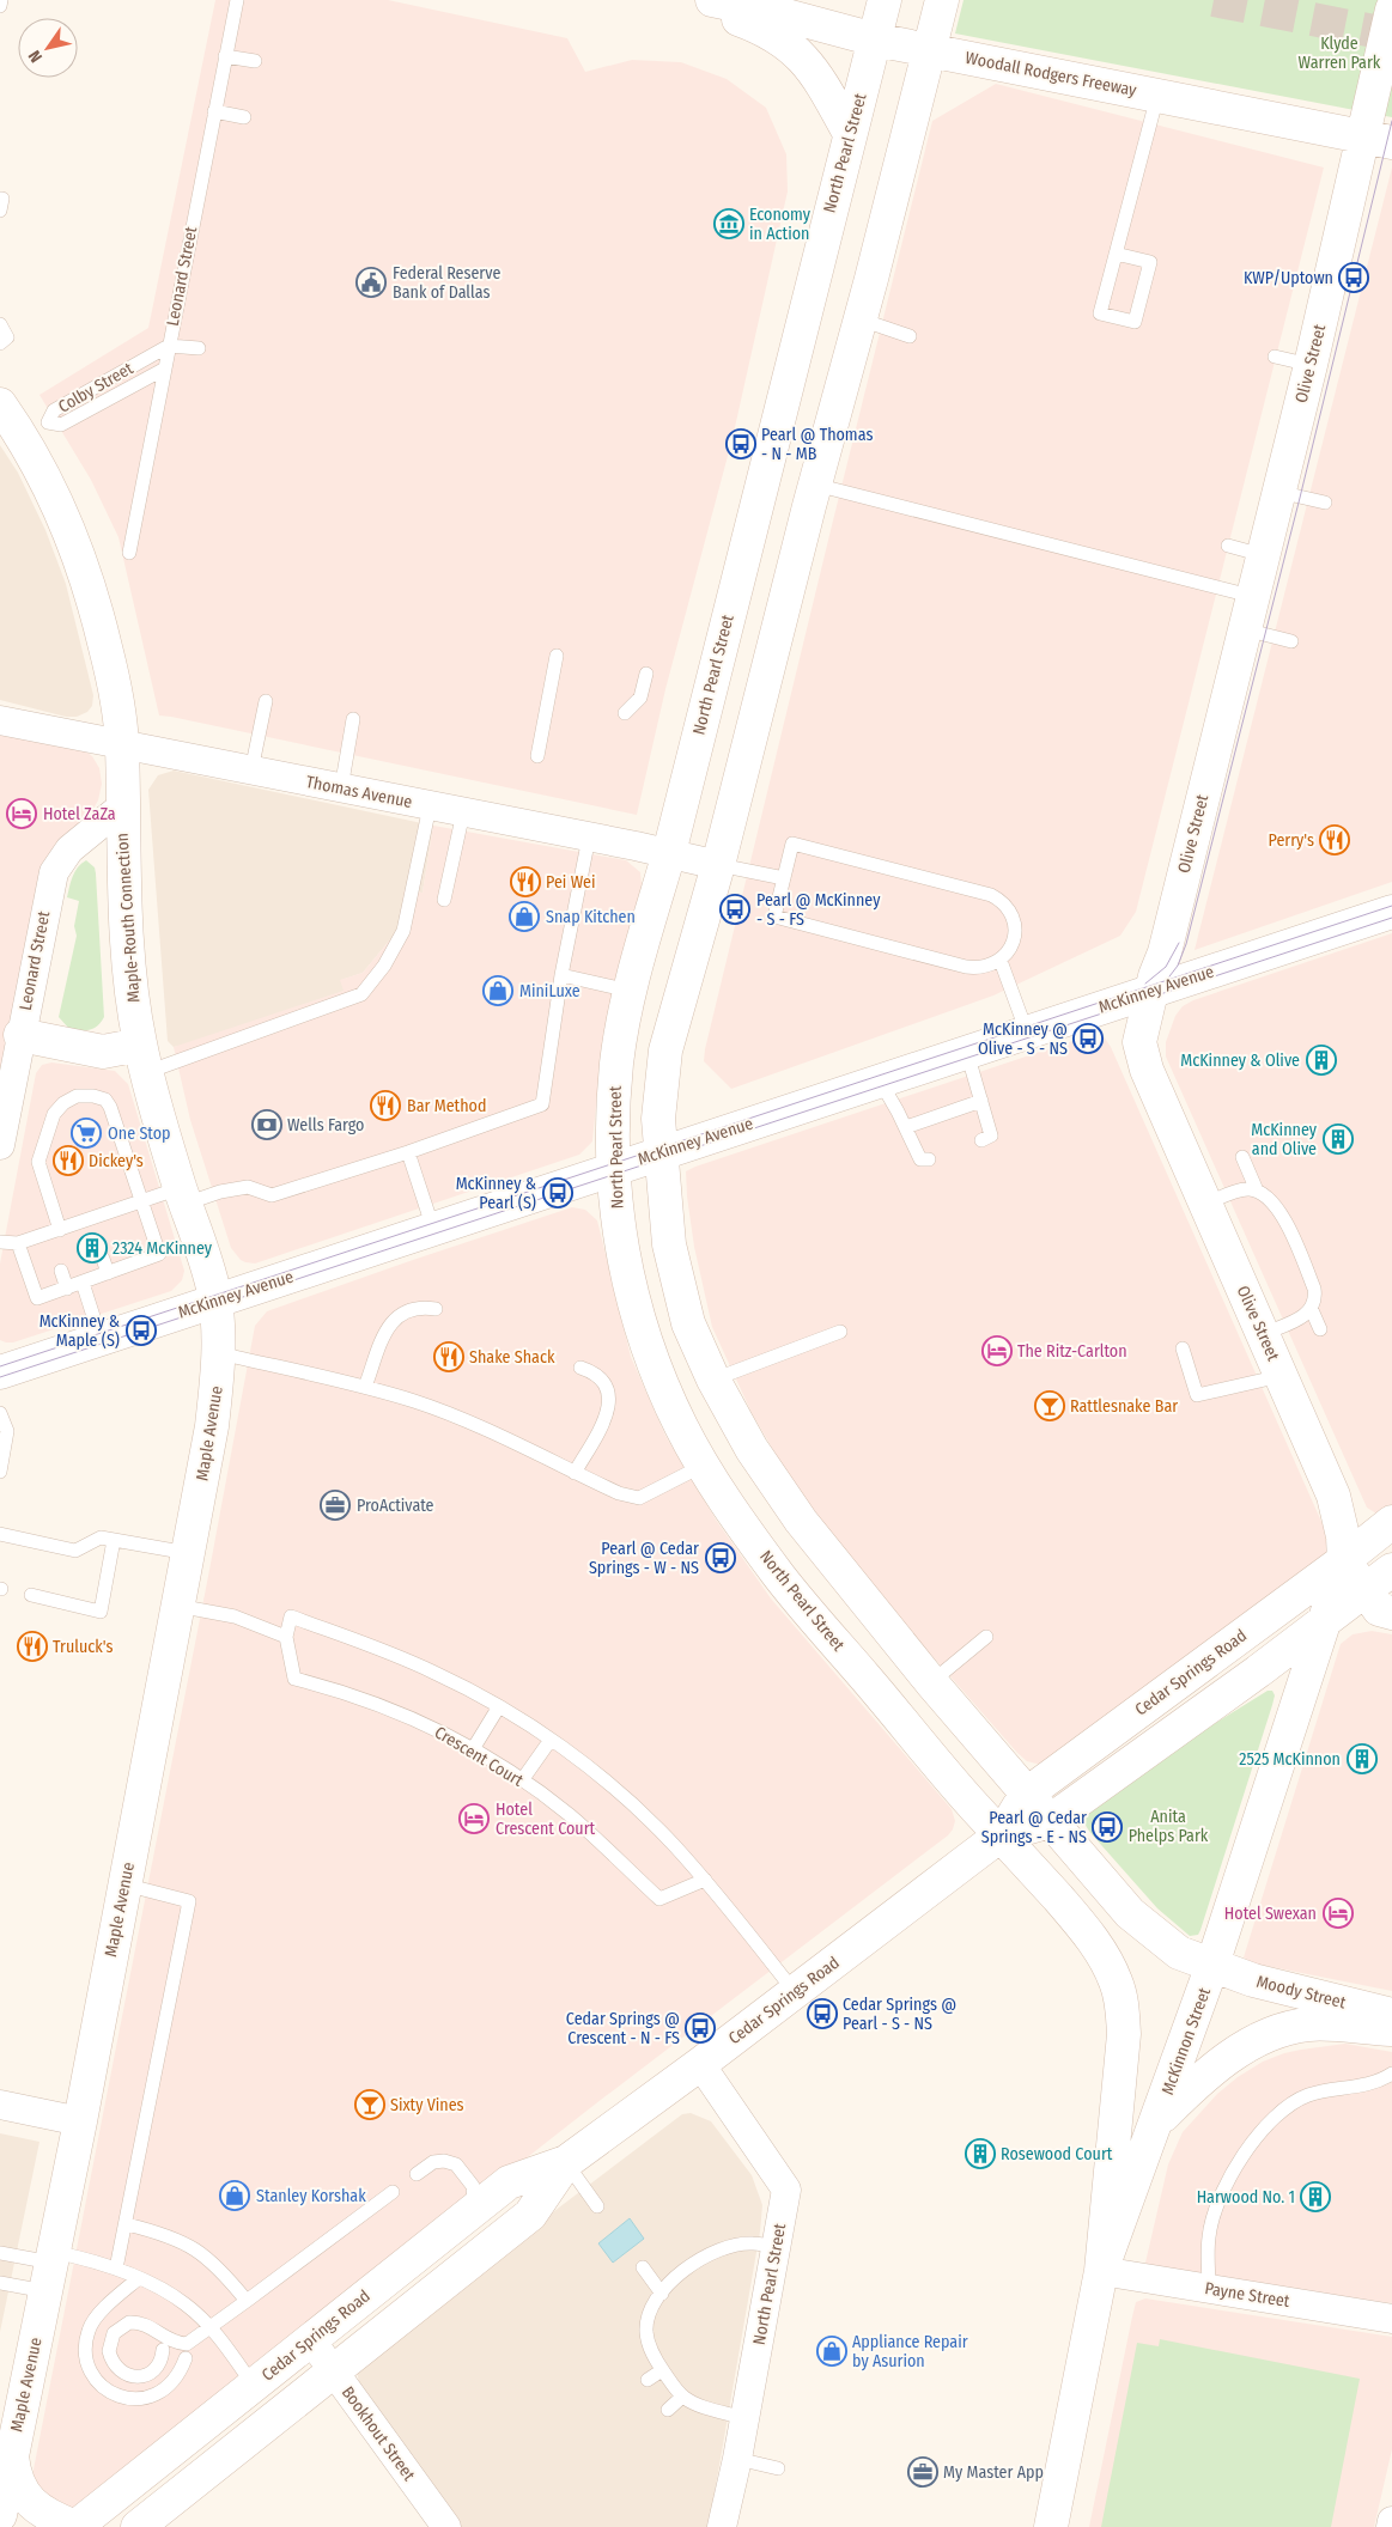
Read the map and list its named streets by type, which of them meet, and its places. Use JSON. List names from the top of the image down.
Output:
{
  "streets": {
    "main road": [
      "Woodall Rodgers Freeway",
      "North Pearl Street",
      "Olive Street",
      "Maple-Routh Connection",
      "McKinney Avenue",
      "Maple Avenue",
      "Cedar Springs Road",
      "Moody Street",
      "McKinnon Street"
    ],
    "street": [
      "Leonard Street",
      "Thomas Avenue",
      "Payne Street",
      "Bookhout Street"
    ],
    "lane": ["Colby Street", "Crescent Court"]
  },
  "crossings": [
    ["Woodall Rodgers Freeway", "North Pearl Street"],
    ["Woodall Rodgers Freeway", "Olive Street"],
    ["North Pearl Street", "Thomas Avenue"],
    ["North Pearl Street", "McKinney Avenue"],
    ["North Pearl Street", "Cedar Springs Road"],
    ["North Pearl Street", "McKinnon Street"],
    ["North Pearl Street", "Payne Street"],
    ["Leonard Street", "Colby Street"],
    ["Leonard Street", "Maple-Routh Connection"],
    ["Olive Street", "McKinney Avenue"],
    ["Olive Street", "Cedar Springs Road"],
    ["Olive Street", "McKinnon Street"],
    ["Colby Street", "Maple-Routh Connection"],
    ["Thomas Avenue", "Maple-Routh Connection"],
    ["Maple-Routh Connection", "McKinney Avenue"],
    ["Maple-Routh Connection", "Maple Avenue"],
    ["McKinney Avenue", "Maple Avenue"],
    ["Cedar Springs Road", "McKinnon Street"],
    ["Cedar Springs Road", "Bookhout Street"],
    ["Moody Street", "McKinnon Street"],
    ["McKinnon Street", "Payne Street"]
  ],
  "parks": ["Klyde Warren Park", "Anita Phelps Park"],
  "places": {
    "museum": ["Economy in Action"],
    "bus stop": [
      "KWP/Uptown",
      "Pearl @ Thomas - N - MB",
      "Pearl @ McKinney - S - FS",
      "McKinney @ Olive - S - NS",
      "McKinney & Pearl (S)",
      "McKinney & Maple (S)",
      "Pearl @ Cedar Springs - W - NS",
      "Pearl @ Cedar Springs - E - NS",
      "Cedar Springs @ Pearl - S - NS",
      "Cedar Springs @ Crescent - N - FS"
    ],
    "public building": ["Federal Reserve Bank of Dallas"],
    "hotel": [
      "Hotel ZaZa",
      "The Ritz-Carlton",
      "Hotel Crescent Court",
      "Hotel Swexan"
    ],
    "restaurant": [
      "Perry's",
      "Pei Wei",
      "Bar Method",
      "Dickey's",
      "Shake Shack",
      "Truluck's"
    ],
    "shop": [
      "Snap Kitchen",
      "MiniLuxe",
      "Stanley Korshak",
      "Appliance Repair by Asurion"
    ],
    "building": [
      "McKinney & Olive",
      "McKinney and Olive",
      "2324 McKinney",
      "2525 McKinnon",
      "Rosewood Court",
      "Harwood No. 1"
    ],
    "bank": ["Wells Fargo"],
    "supermarket": ["One Stop"],
    "bar": ["Rattlesnake Bar", "Sixty Vines"],
    "office": ["ProActivate", "My Master App"]
  },
  "north": "bottom left"
}
